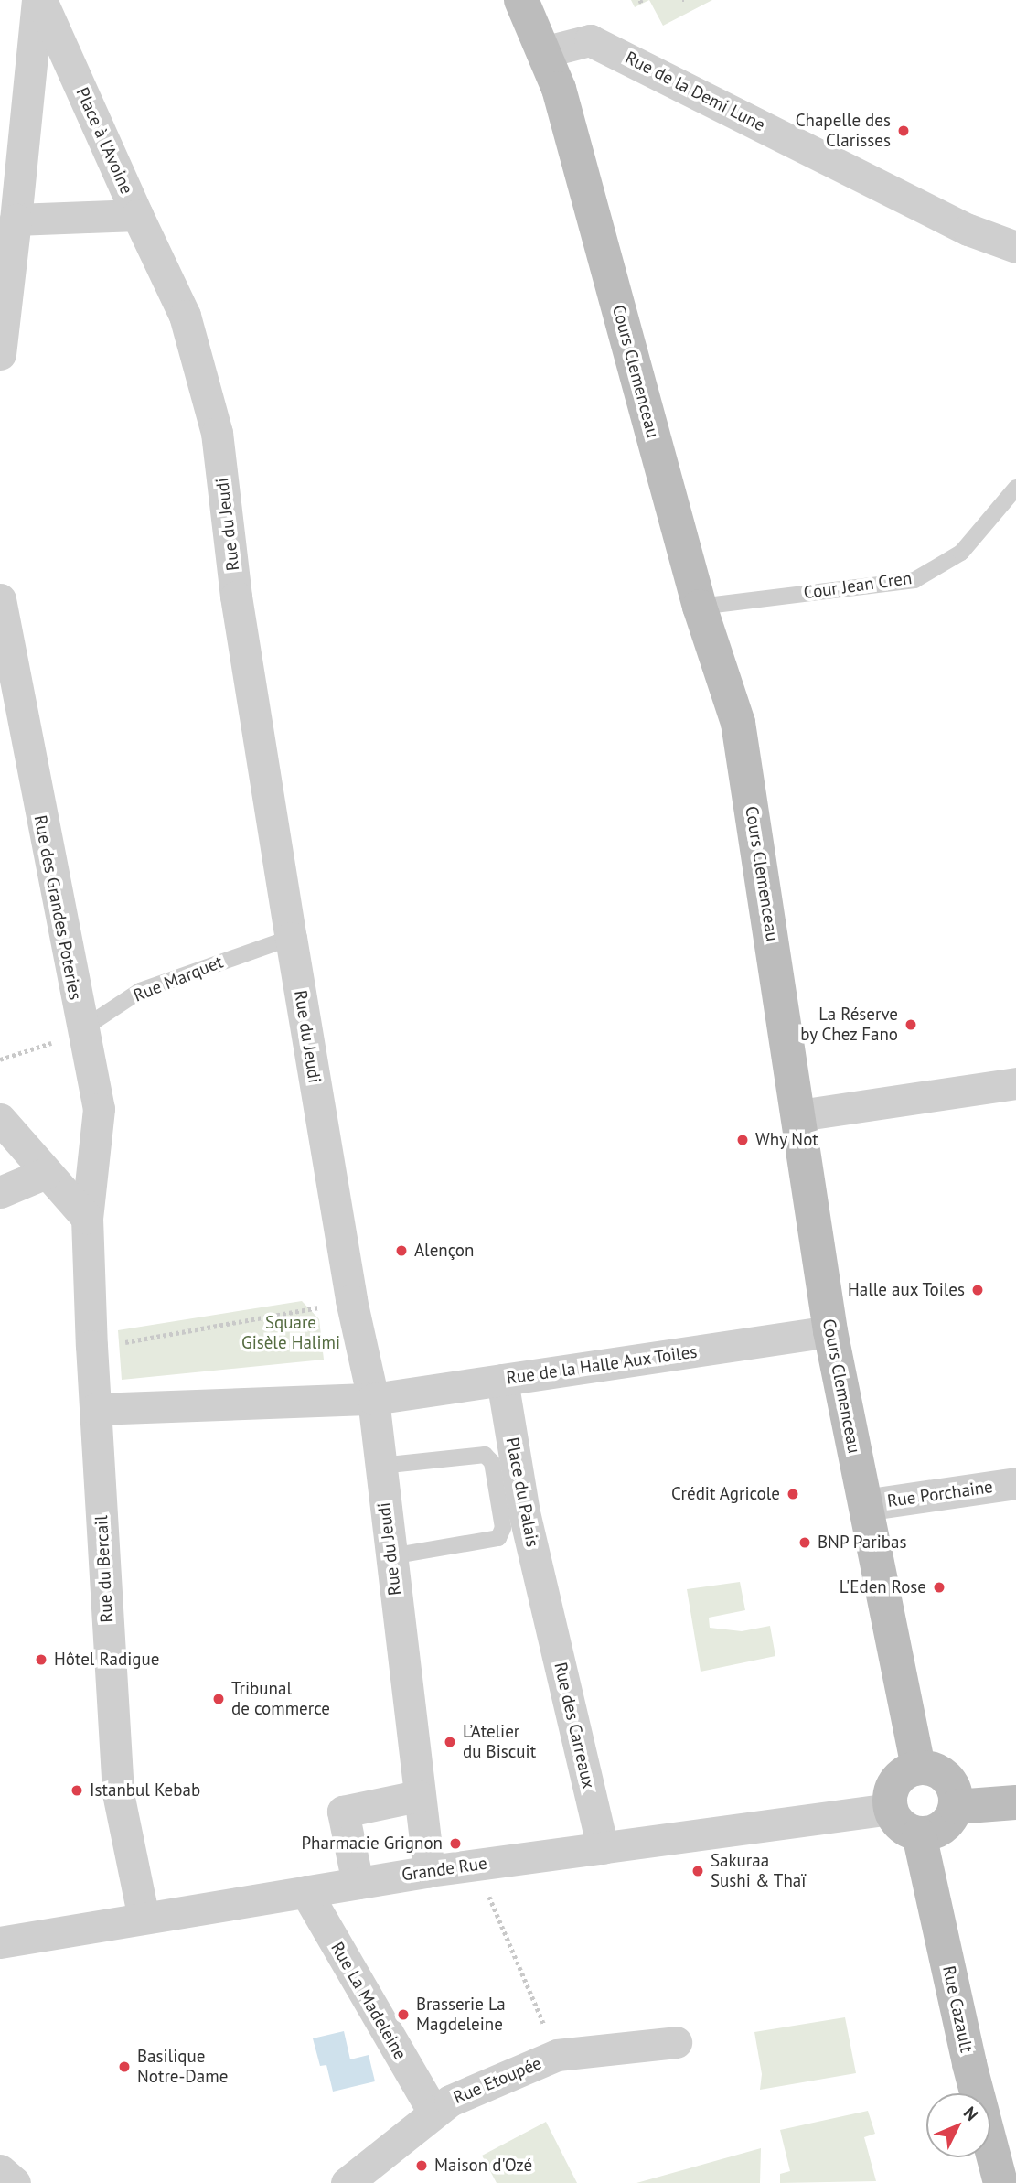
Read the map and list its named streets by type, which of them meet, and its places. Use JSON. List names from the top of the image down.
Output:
{
  "streets": {
    "street": [
      "Rue de la Demi Lune",
      "Place à l'Avoine",
      "Cours Clemenceau",
      "Rue du Jeudi",
      "Rue des Grandes Poteries",
      "Rue de la Halle Aux Toiles",
      "Place du Palais",
      "Rue Porchaine",
      "Rue du Bercail",
      "Rue des Carreaux",
      "Grande Rue",
      "Rue La Madeleine",
      "Rue Cazault",
      "Rue Etoupée"
    ],
    "lane": ["Cour Jean Cren", "Rue Marquet"]
  },
  "crossings": [
    ["Rue de la Demi Lune", "Cours Clemenceau"],
    ["Place à l'Avoine", "Rue du Jeudi"],
    ["Cours Clemenceau", "Cour Jean Cren"],
    ["Cours Clemenceau", "Rue de la Halle Aux Toiles"],
    ["Cours Clemenceau", "Rue Porchaine"],
    ["Cours Clemenceau", "Grande Rue"],
    ["Cours Clemenceau", "Rue Cazault"],
    ["Rue du Jeudi", "Rue Marquet"],
    ["Rue du Jeudi", "Rue de la Halle Aux Toiles"],
    ["Rue du Jeudi", "Grande Rue"],
    ["Rue des Grandes Poteries", "Rue Marquet"],
    ["Rue des Grandes Poteries", "Rue du Bercail"],
    ["Rue de la Halle Aux Toiles", "Place du Palais"],
    ["Rue de la Halle Aux Toiles", "Rue du Bercail"],
    ["Place du Palais", "Rue des Carreaux"],
    ["Rue du Bercail", "Grande Rue"],
    ["Rue des Carreaux", "Grande Rue"],
    ["Grande Rue", "Rue La Madeleine"],
    ["Grande Rue", "Rue Cazault"],
    ["Rue La Madeleine", "Rue Etoupée"]
  ],
  "parks": ["Square Gisèle Halimi"],
  "places": [
    "Chapelle des Clarisses",
    "La Réserve by Chez Fano",
    "Why Not",
    "Alençon",
    "Halle aux Toiles",
    "Crédit Agricole",
    "BNP Paribas",
    "L'Eden Rose",
    "Hôtel Radigue",
    "Tribunal de commerce",
    "L’Atelier du Biscuit",
    "Istanbul Kebab",
    "Pharmacie Grignon",
    "Sakuraa Sushi & Thaï",
    "Brasserie La Magdeleine",
    "Basilique Notre-Dame",
    "Maison d'Ozé"
  ],
  "north": "top right"
}
